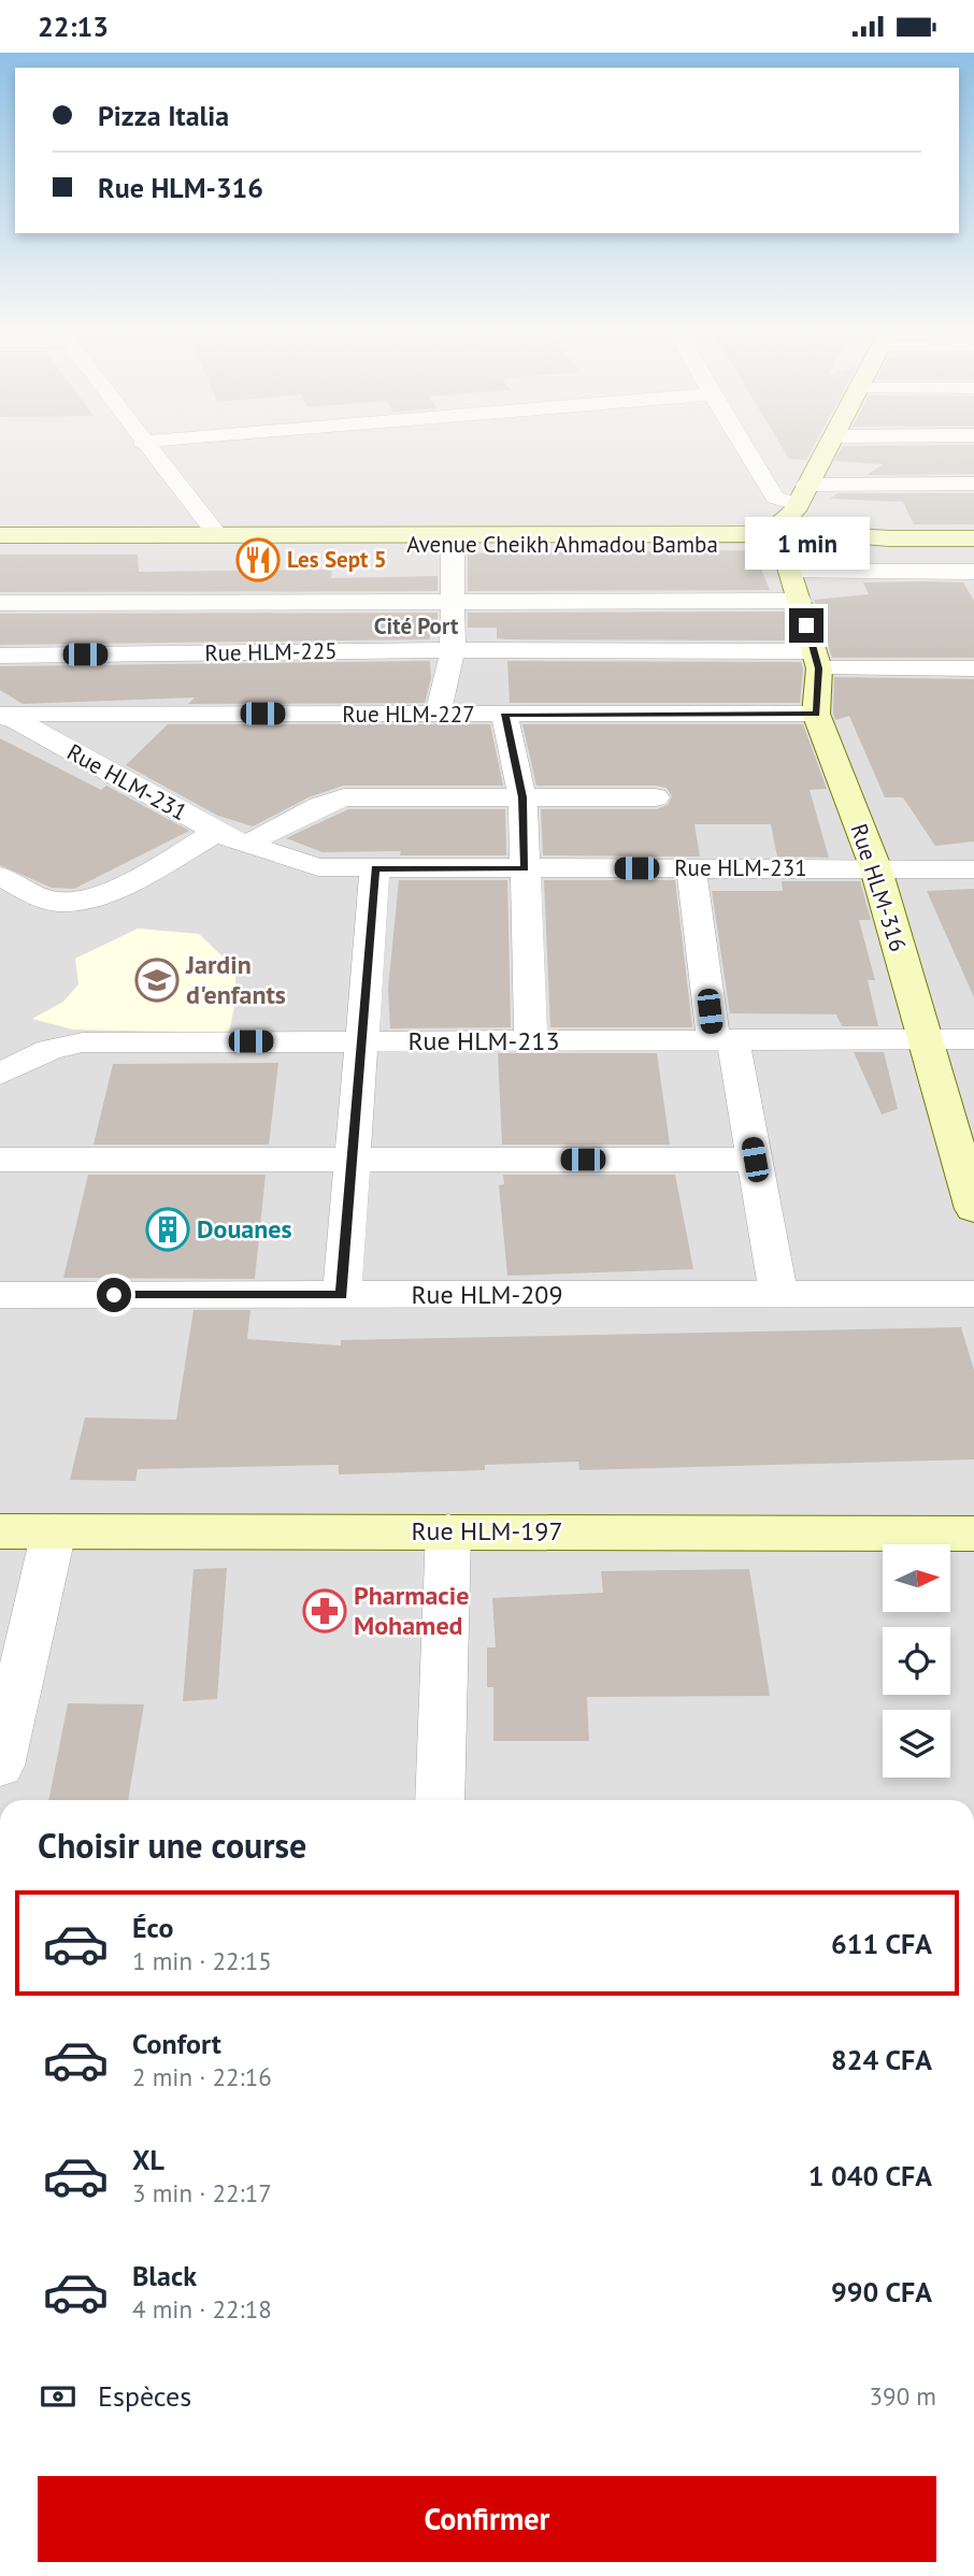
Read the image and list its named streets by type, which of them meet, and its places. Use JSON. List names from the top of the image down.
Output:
{
  "streets": {
    "street": [
      "Avenue Cheikh Ahmadou Bamba",
      "Rue HLM-225",
      "Rue HLM-227",
      "Rue HLM-231",
      "Rue HLM-316",
      "Rue HLM-213",
      "Rue HLM-209",
      "Rue HLM-197"
    ]
  },
  "crossings": [
    ["Avenue Cheikh Ahmadou Bamba", "Rue HLM-316"],
    ["Rue HLM-225", "Rue HLM-316"],
    ["Rue HLM-227", "Rue HLM-231"],
    ["Rue HLM-227", "Rue HLM-316"],
    ["Rue HLM-231", "Rue HLM-316"],
    ["Rue HLM-316", "Rue HLM-213"]
  ],
  "districts": ["Cité Port"],
  "places": {
    "restaurant": ["Les Sept 5"],
    "school or university": ["Jardin d'enfants"],
    "building": ["Douanes"],
    "pharmacy": ["Pharmacie Mohamed"]
  },
  "north": "right",
  "page": {
    "status": "22:13",
    "banner": ["Pizza Italia", "Rue HLM-316"],
    "bubble": "1 min",
    "heading": "Choisir une course",
    "list": [
      {
        "name": "Éco",
        "note": "1 min · 22:15",
        "value": "611 CFA"
      },
      {
        "name": "Confort",
        "note": "2 min · 22:16",
        "value": "824 CFA"
      },
      {
        "name": "XL",
        "note": "3 min · 22:17",
        "value": "1 040 CFA"
      },
      {
        "name": "Black",
        "note": "4 min · 22:18",
        "value": "990 CFA"
      }
    ],
    "pay": ["Espèces", "390 m"],
    "buttons": "Confirmer"
  }
}
